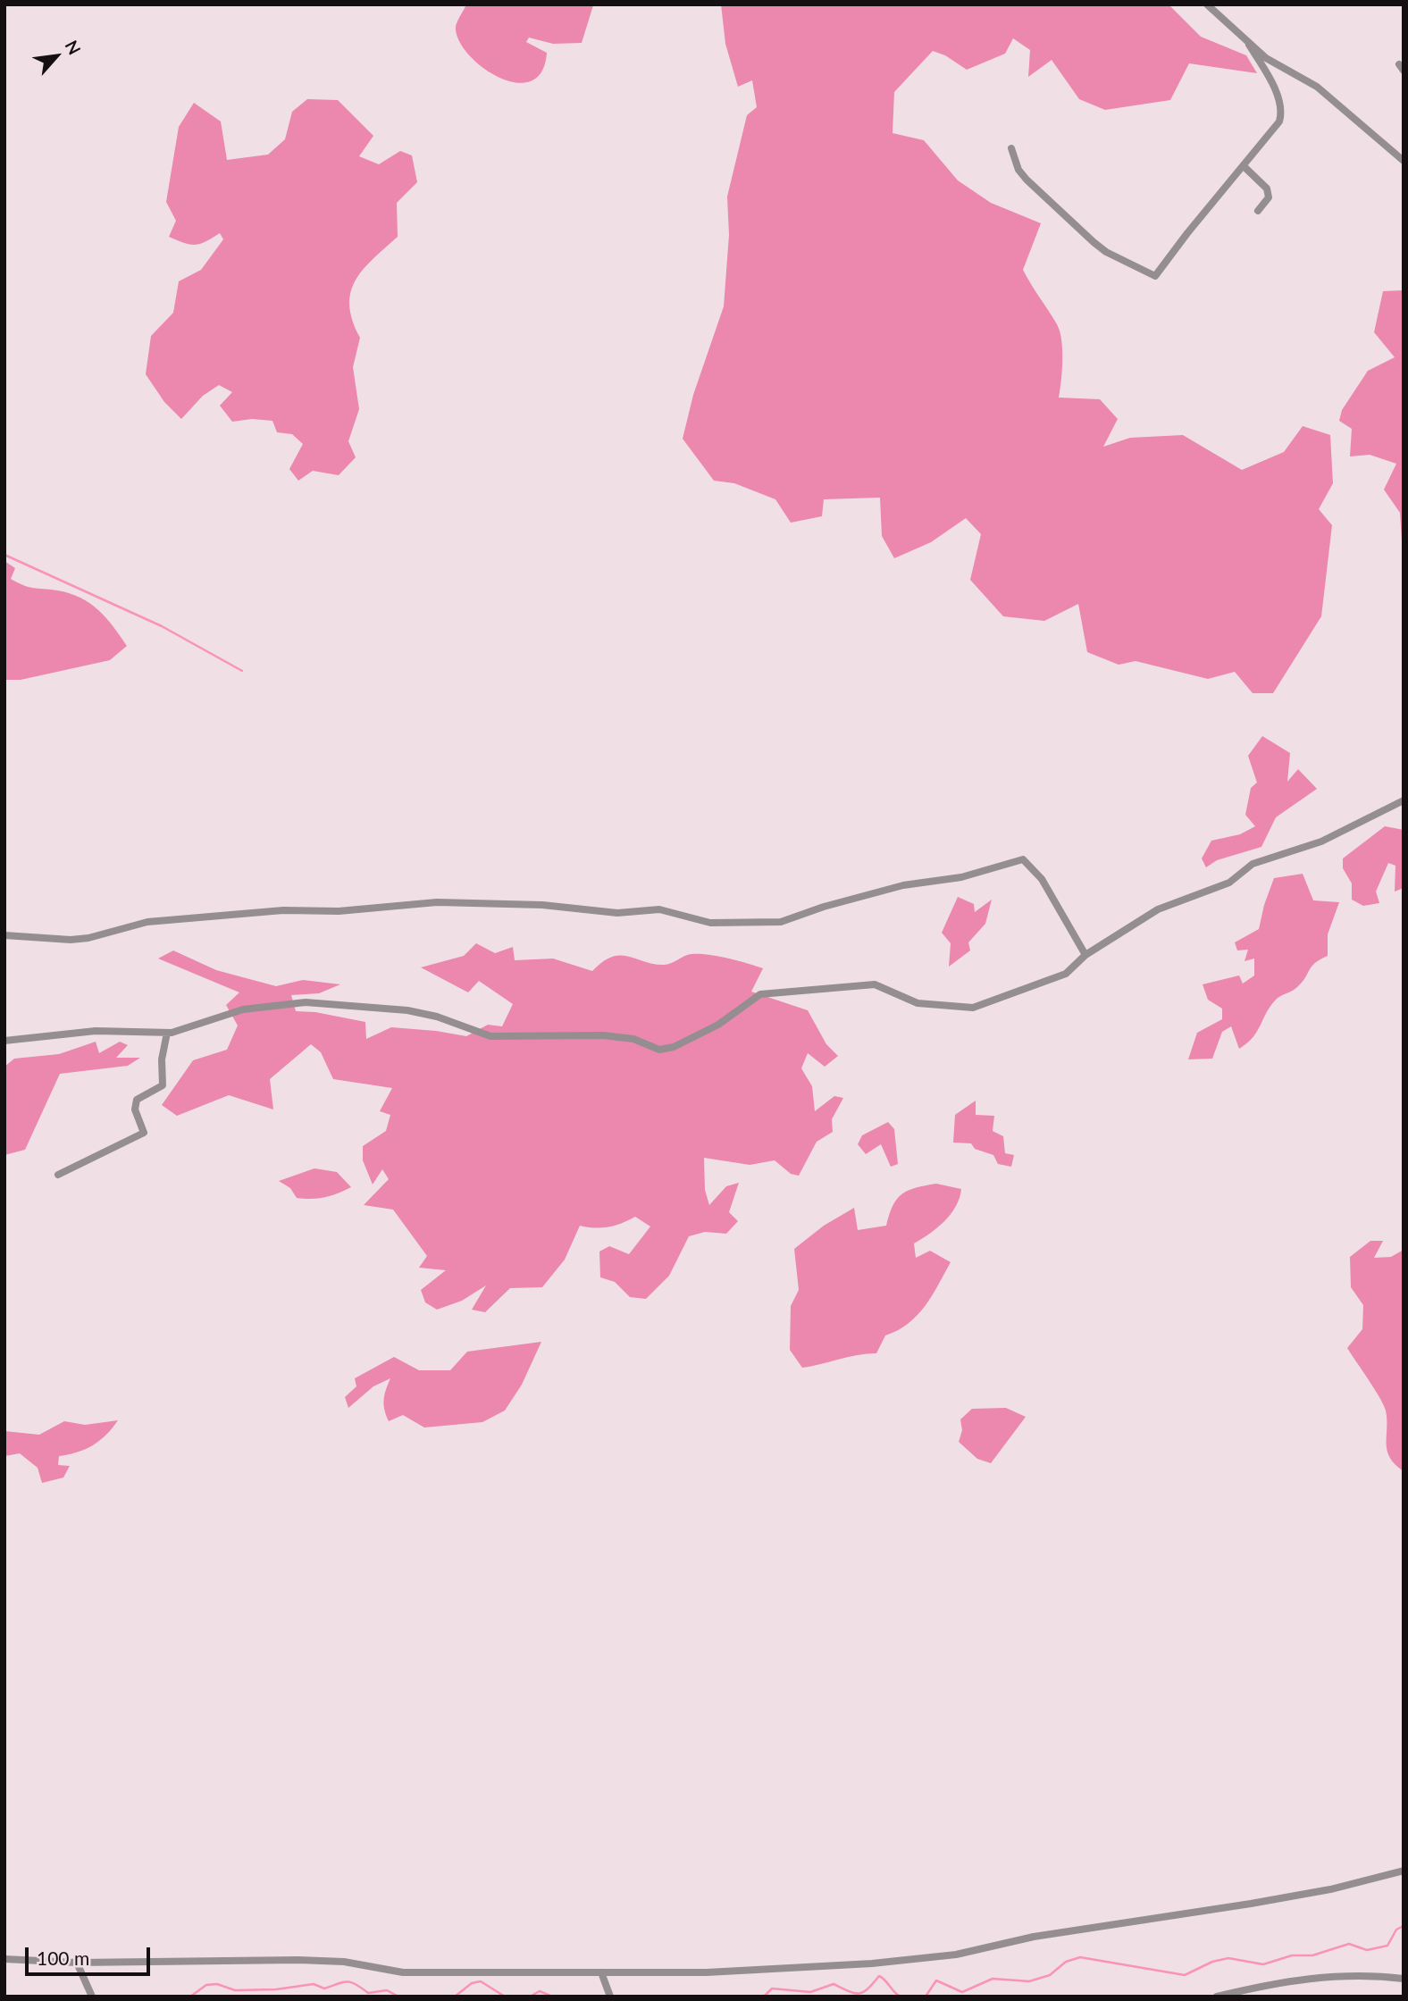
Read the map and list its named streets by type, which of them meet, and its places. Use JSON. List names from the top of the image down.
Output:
{
  "scale_bar": "100 m",
  "north": "top right"
}
